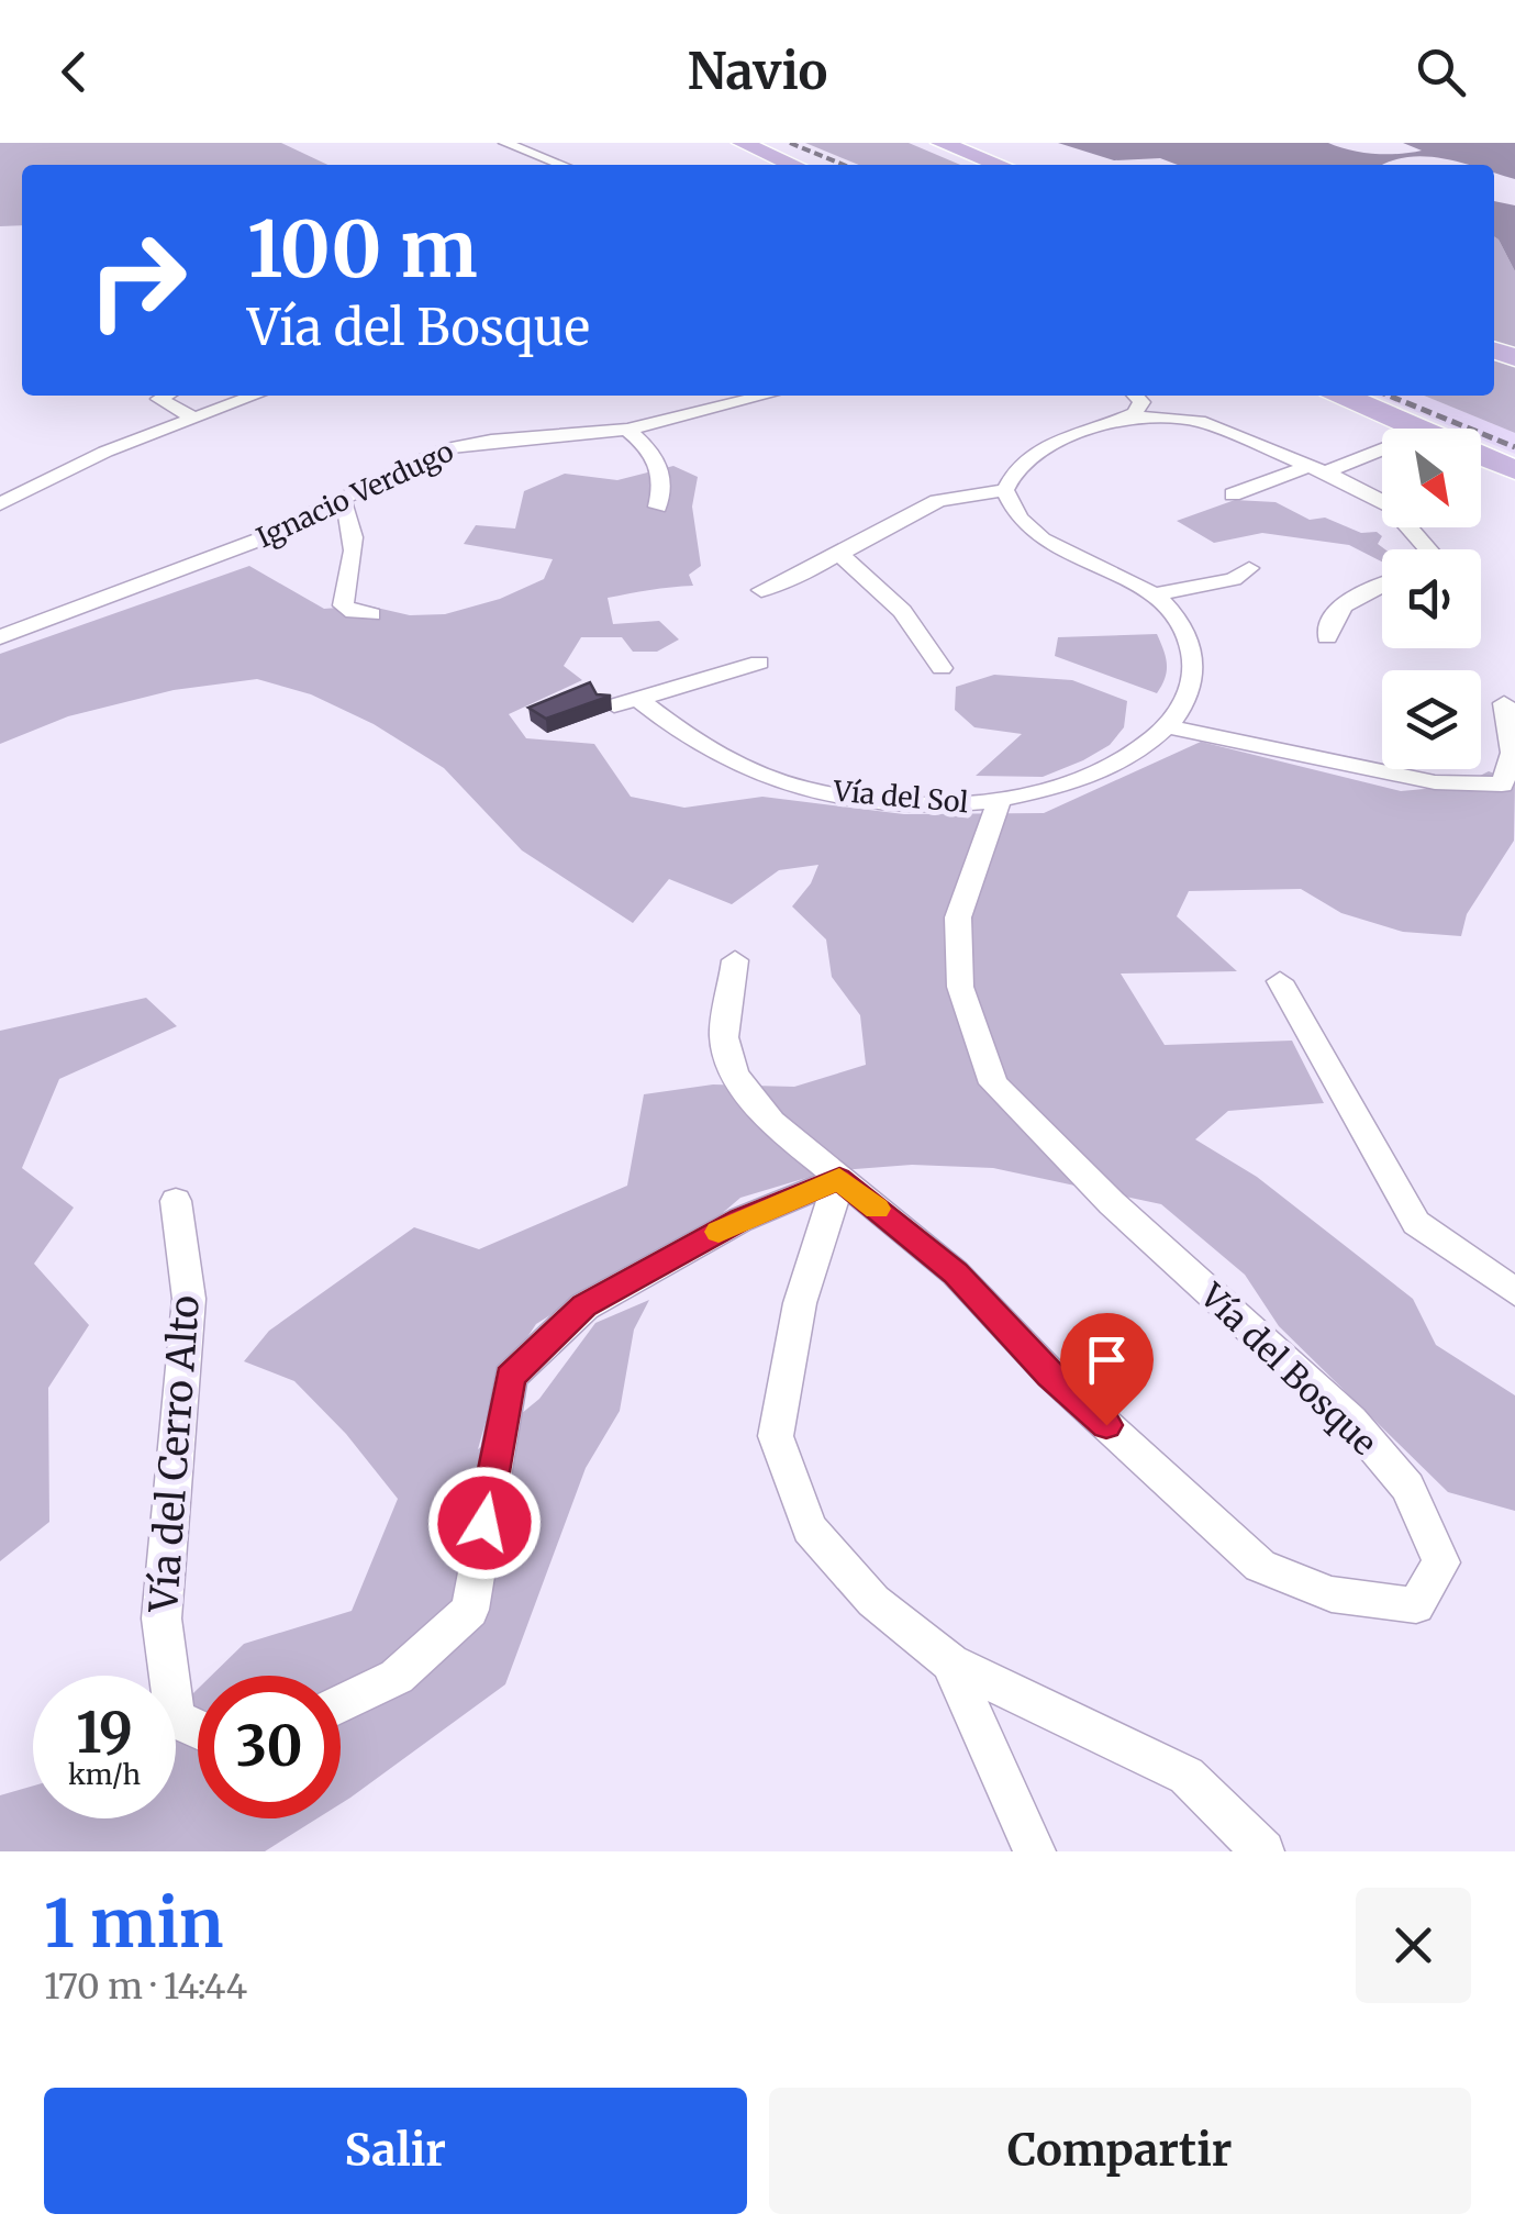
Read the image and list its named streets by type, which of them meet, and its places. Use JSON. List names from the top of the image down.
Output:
{
  "streets": {
    "street": [
      "Ignacio Verdugo",
      "Vía del Sol",
      "Vía del Bosque",
      "Vía del Cerro Alto"
    ]
  },
  "crossings": [
    ["Vía del Sol", "Vía del Bosque"]
  ],
  "north": "bottom right",
  "page": {
    "header": "Navio",
    "turn": ["100 m", "Vía del Bosque"],
    "speed": "19 km/h",
    "limit": "30",
    "heading": ["1 min", "170 m · 14:44"],
    "buttons": ["Salir", "Compartir"]
  }
}
